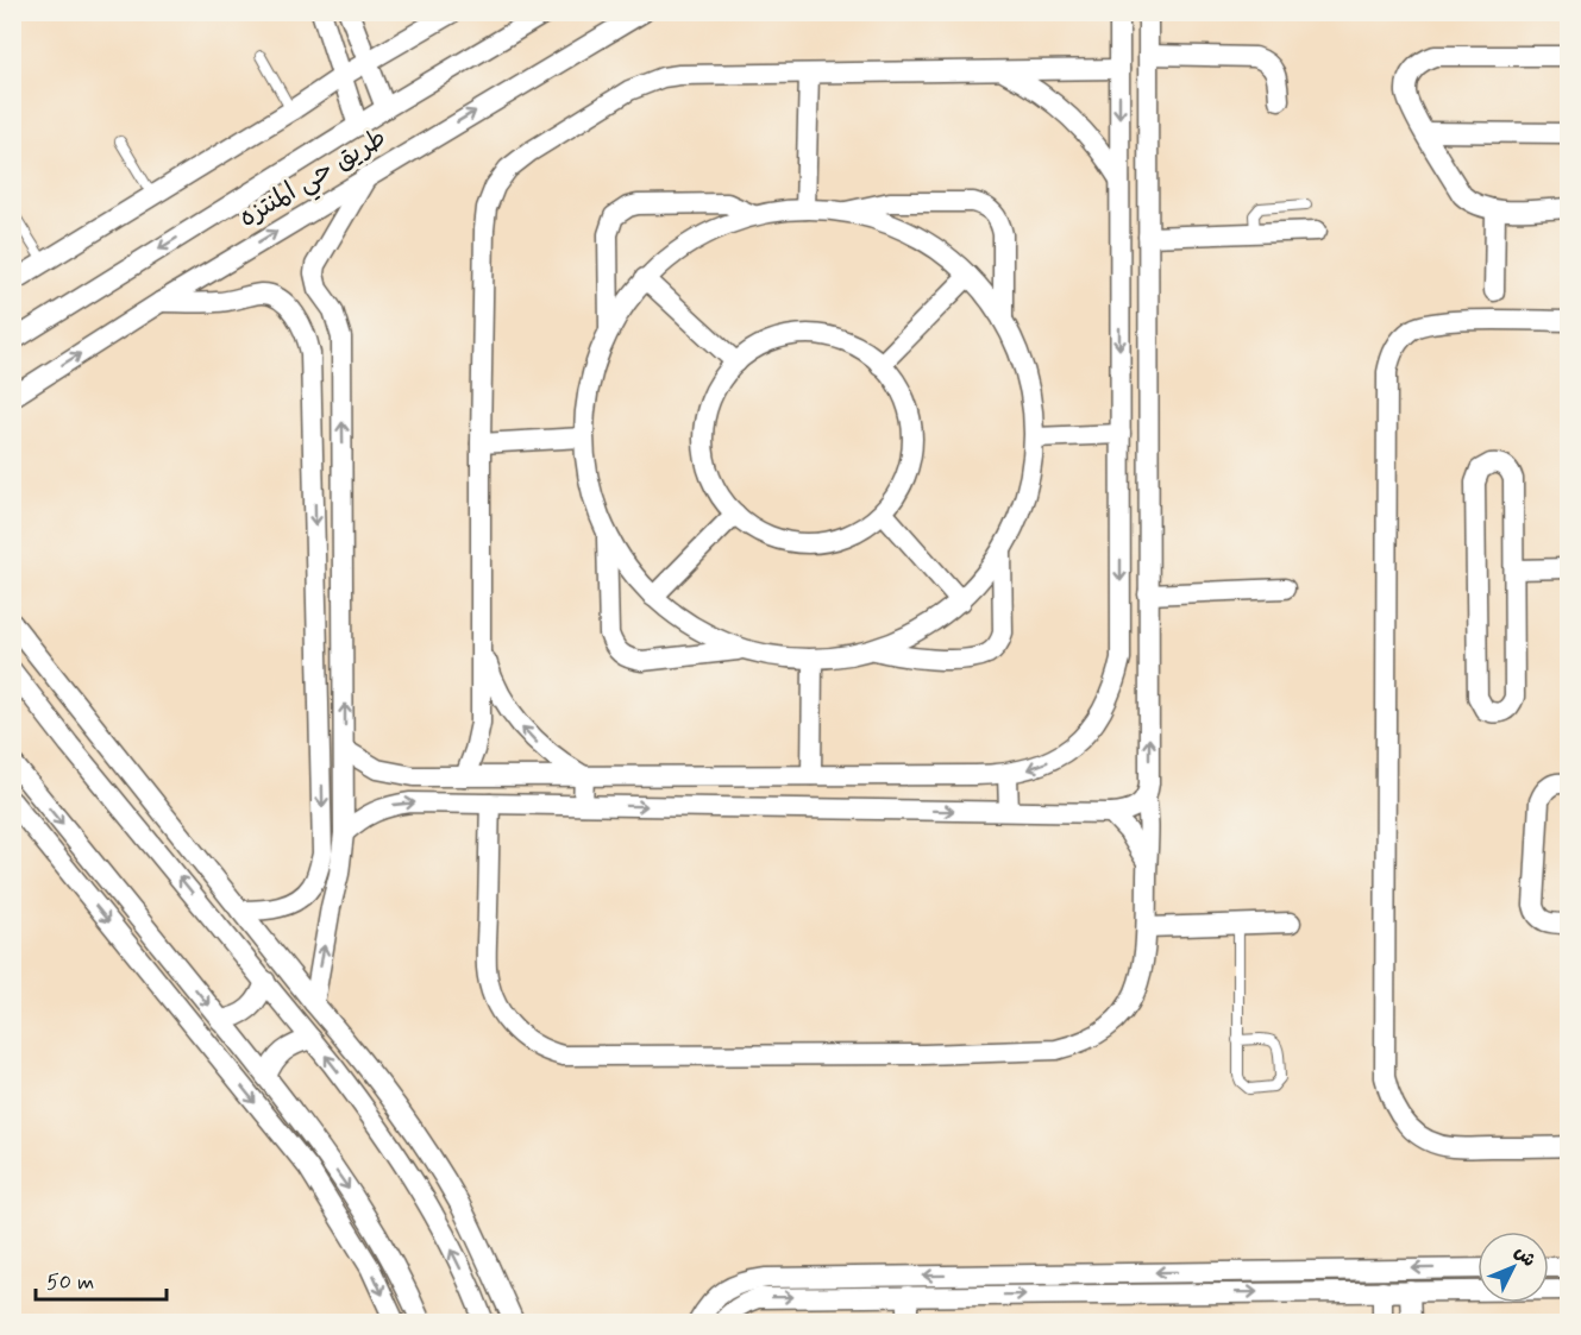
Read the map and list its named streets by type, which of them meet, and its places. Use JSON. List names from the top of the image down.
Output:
{
  "streets": {
    "street": ["طريق حي المنتزه"]
  },
  "scale_bar": "50 m",
  "north": "top right"
}
